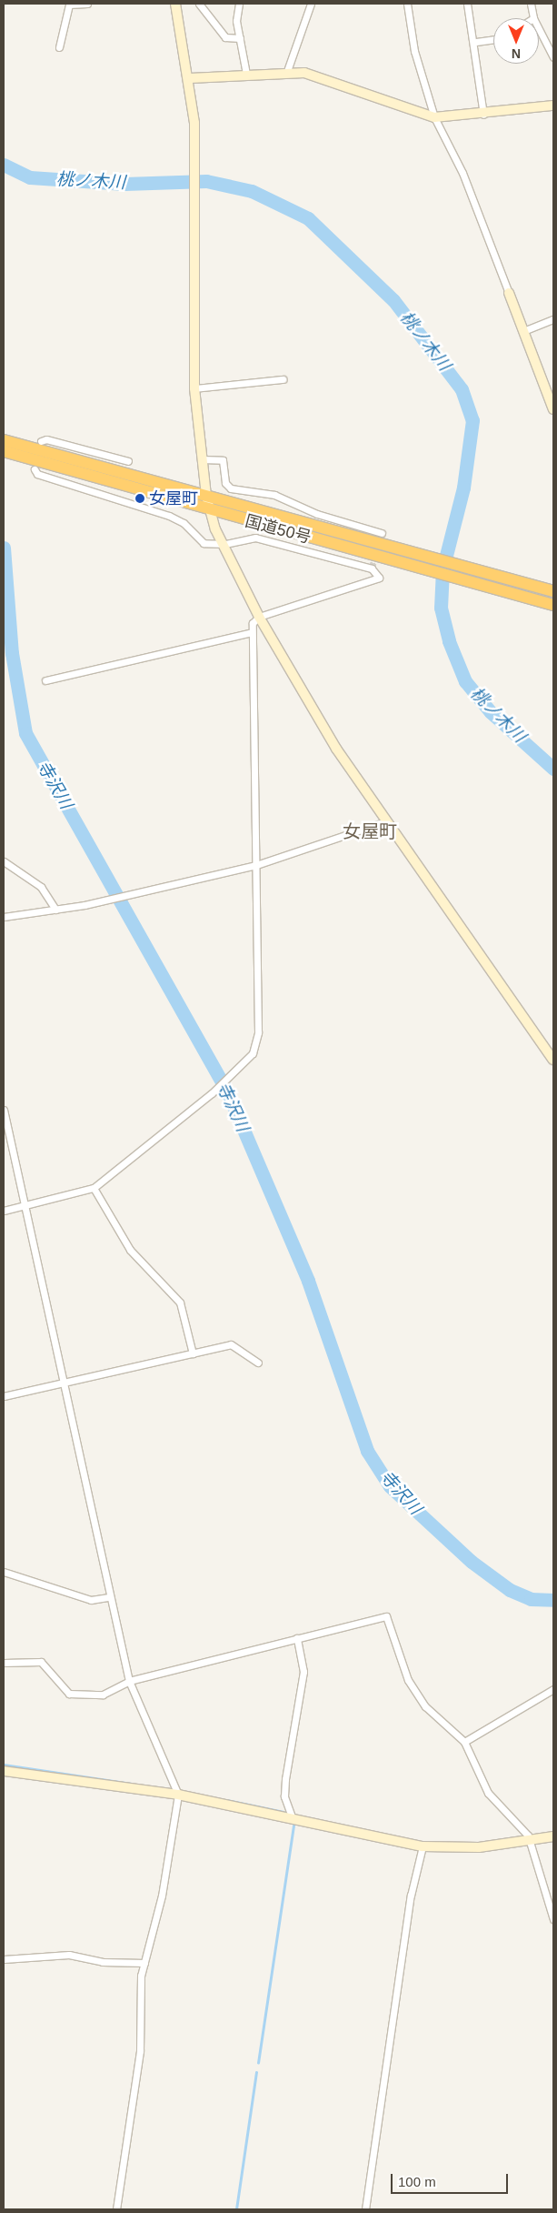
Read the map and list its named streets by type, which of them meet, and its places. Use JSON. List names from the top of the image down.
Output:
{
  "streets": {
    "highway": ["国道50号"]
  },
  "districts": ["女屋町"],
  "water": ["桃ノ木川", "寺沢川"],
  "places": ["女屋町"],
  "scale_bar": "100 m",
  "north": "bottom"
}
